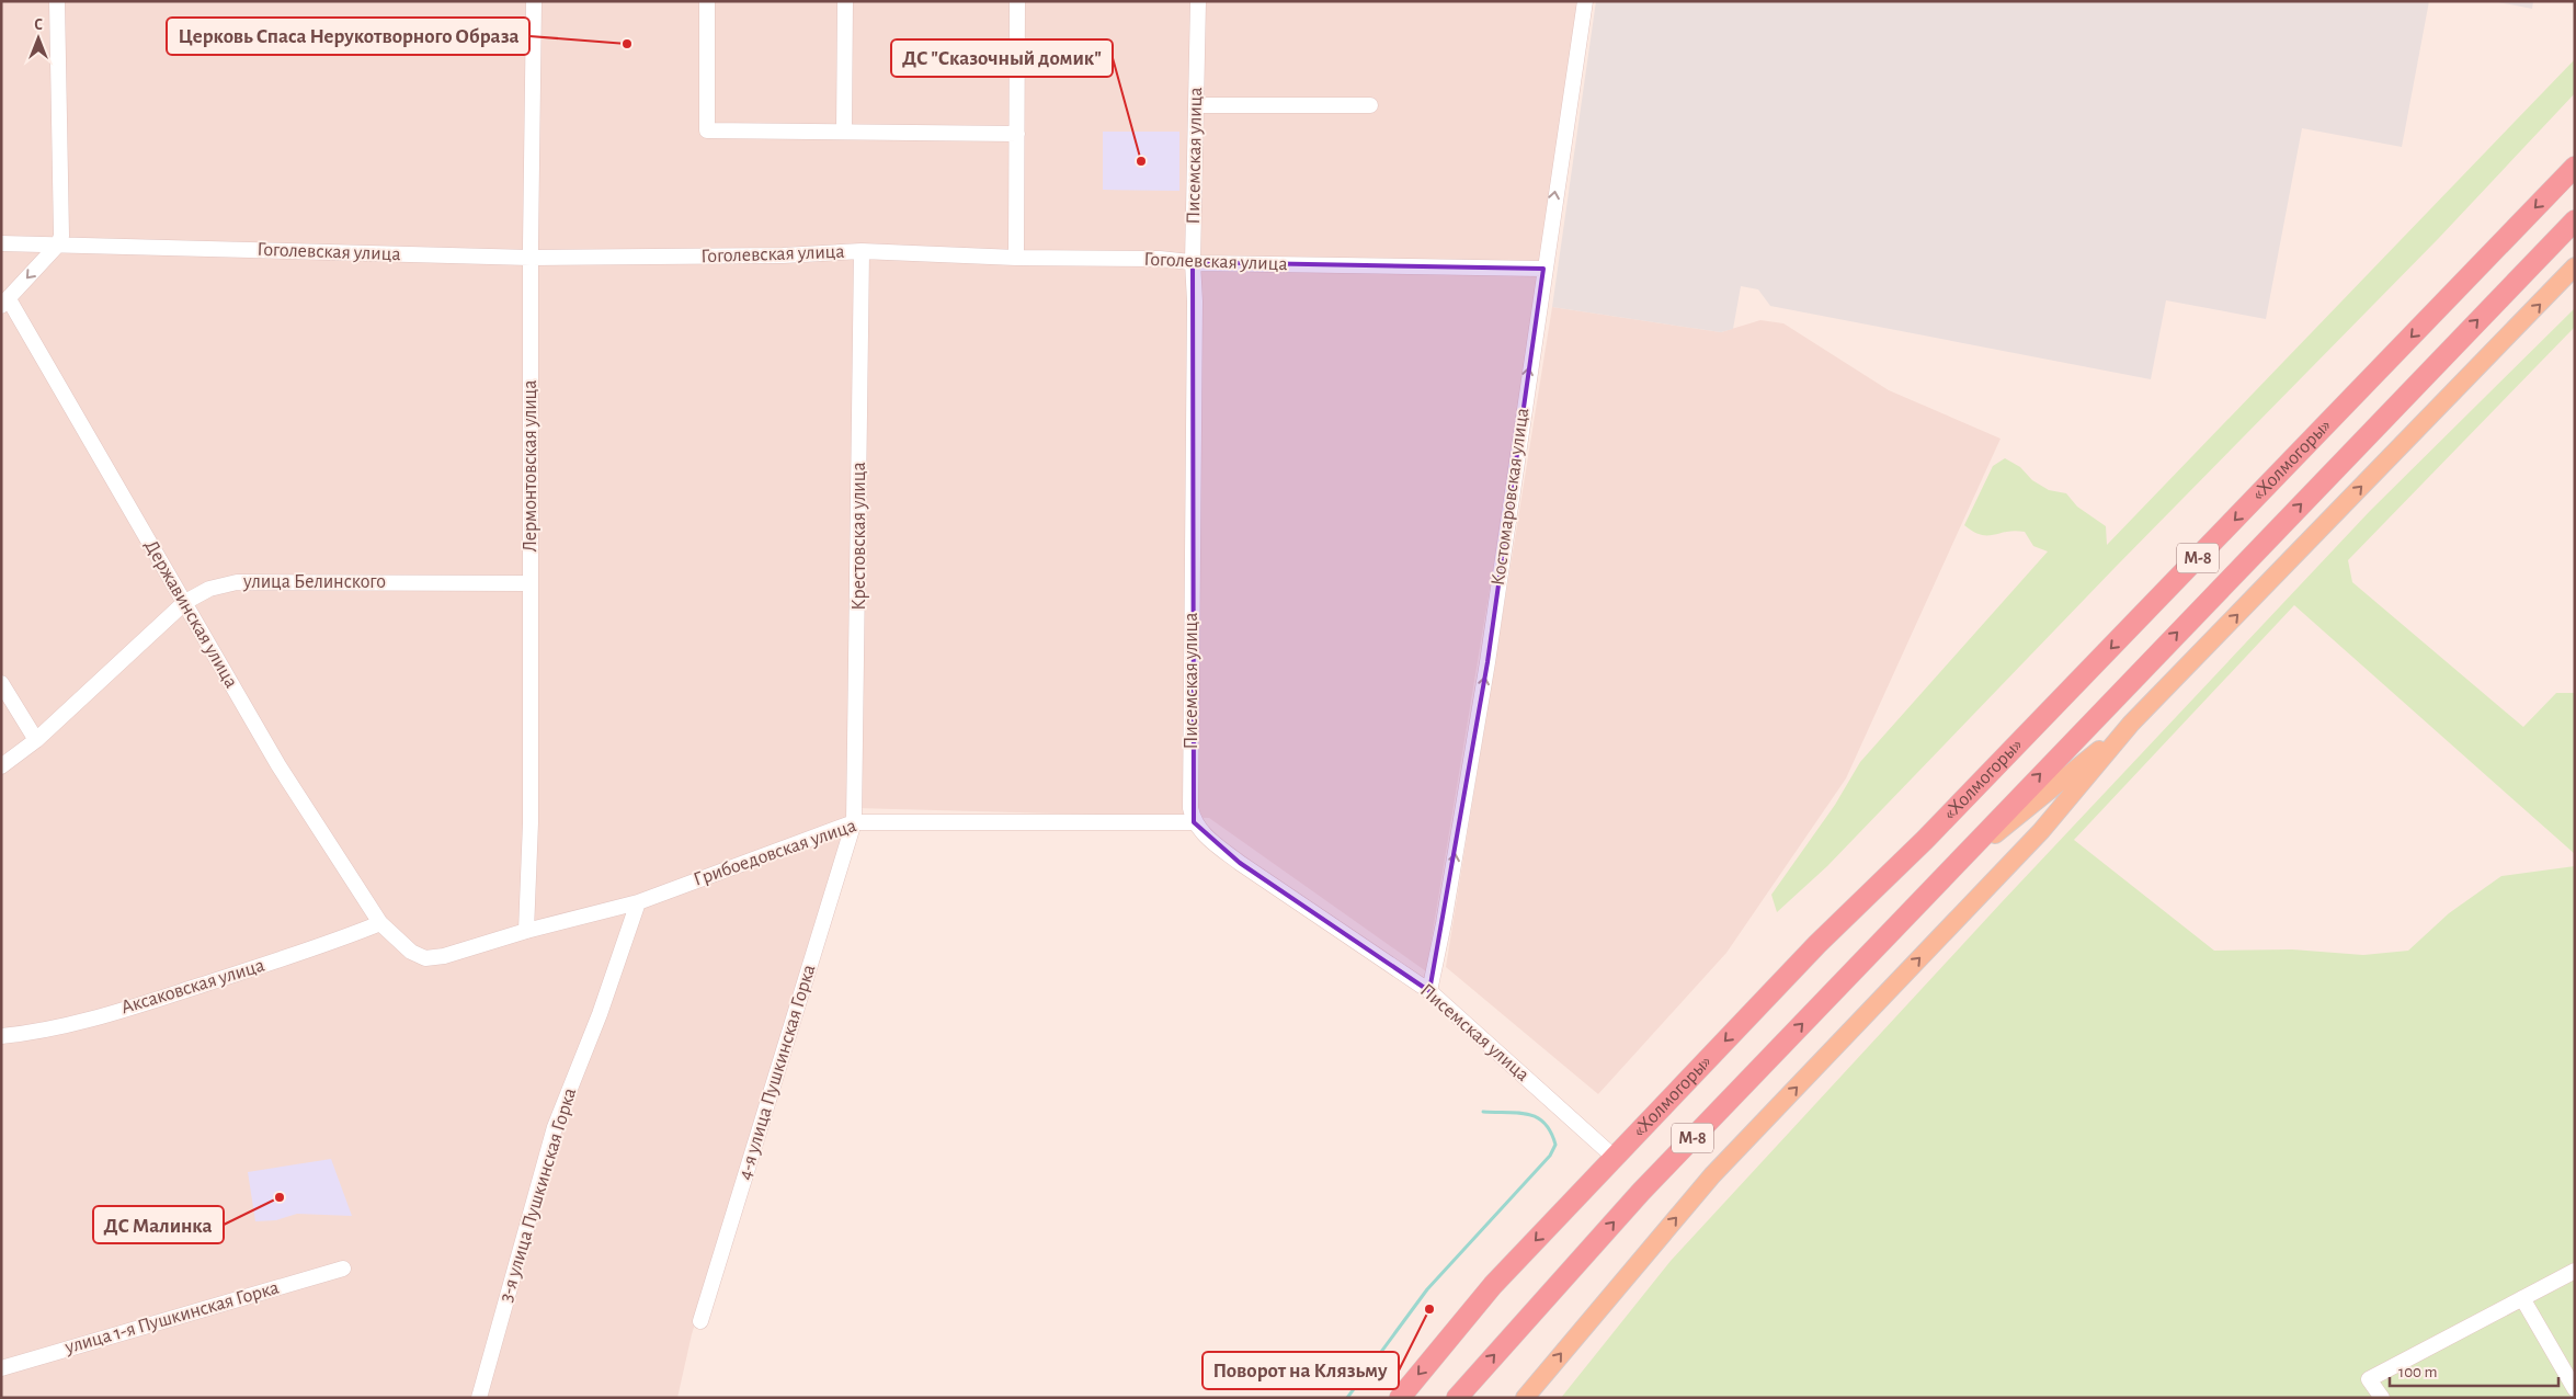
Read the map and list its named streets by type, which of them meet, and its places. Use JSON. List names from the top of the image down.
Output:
{
  "streets": {
    "highway": ["«Холмогоры»", "М-8"],
    "street": [
      "Писемская улица",
      "Гоголевская улица",
      "Лермонтовская улица",
      "Костомаровская улица",
      "Крестовская улица",
      "улица Белинского",
      "Державинская улица",
      "Грибоедовская улица",
      "Аксаковская улица",
      "4-я улица Пушкинская Горка",
      "3-я улица Пушкинская Горка",
      "улица 1-я Пушкинская Горка"
    ]
  },
  "crossings": [
    ["Писемская улица", "Гоголевская улица"],
    ["Писемская улица", "«Холмогоры»"],
    ["Писемская улица", "Костомаровская улица"],
    ["Писемская улица", "Грибоедовская улица"],
    ["Гоголевская улица", "Лермонтовская улица"],
    ["Гоголевская улица", "Костомаровская улица"],
    ["Гоголевская улица", "Крестовская улица"],
    ["Лермонтовская улица", "улица Белинского"],
    ["Лермонтовская улица", "Грибоедовская улица"],
    ["Крестовская улица", "Грибоедовская улица"],
    ["Крестовская улица", "4-я улица Пушкинская Горка"],
    ["улица Белинского", "Державинская улица"],
    ["Державинская улица", "Грибоедовская улица"],
    ["Державинская улица", "Аксаковская улица"],
    ["Грибоедовская улица", "Аксаковская улица"],
    ["Грибоедовская улица", "4-я улица Пушкинская Горка"],
    ["Грибоедовская улица", "3-я улица Пушкинская Горка"]
  ],
  "one_way": ["Костомаровская улица"],
  "places": [
    "Церковь Спаса Нерукотворного Образа",
    "ДС \"Сказочный домик\"",
    "ДС Малинка",
    "Поворот на Клязьму"
  ],
  "scale_bar": "100 m",
  "north": "top"
}
